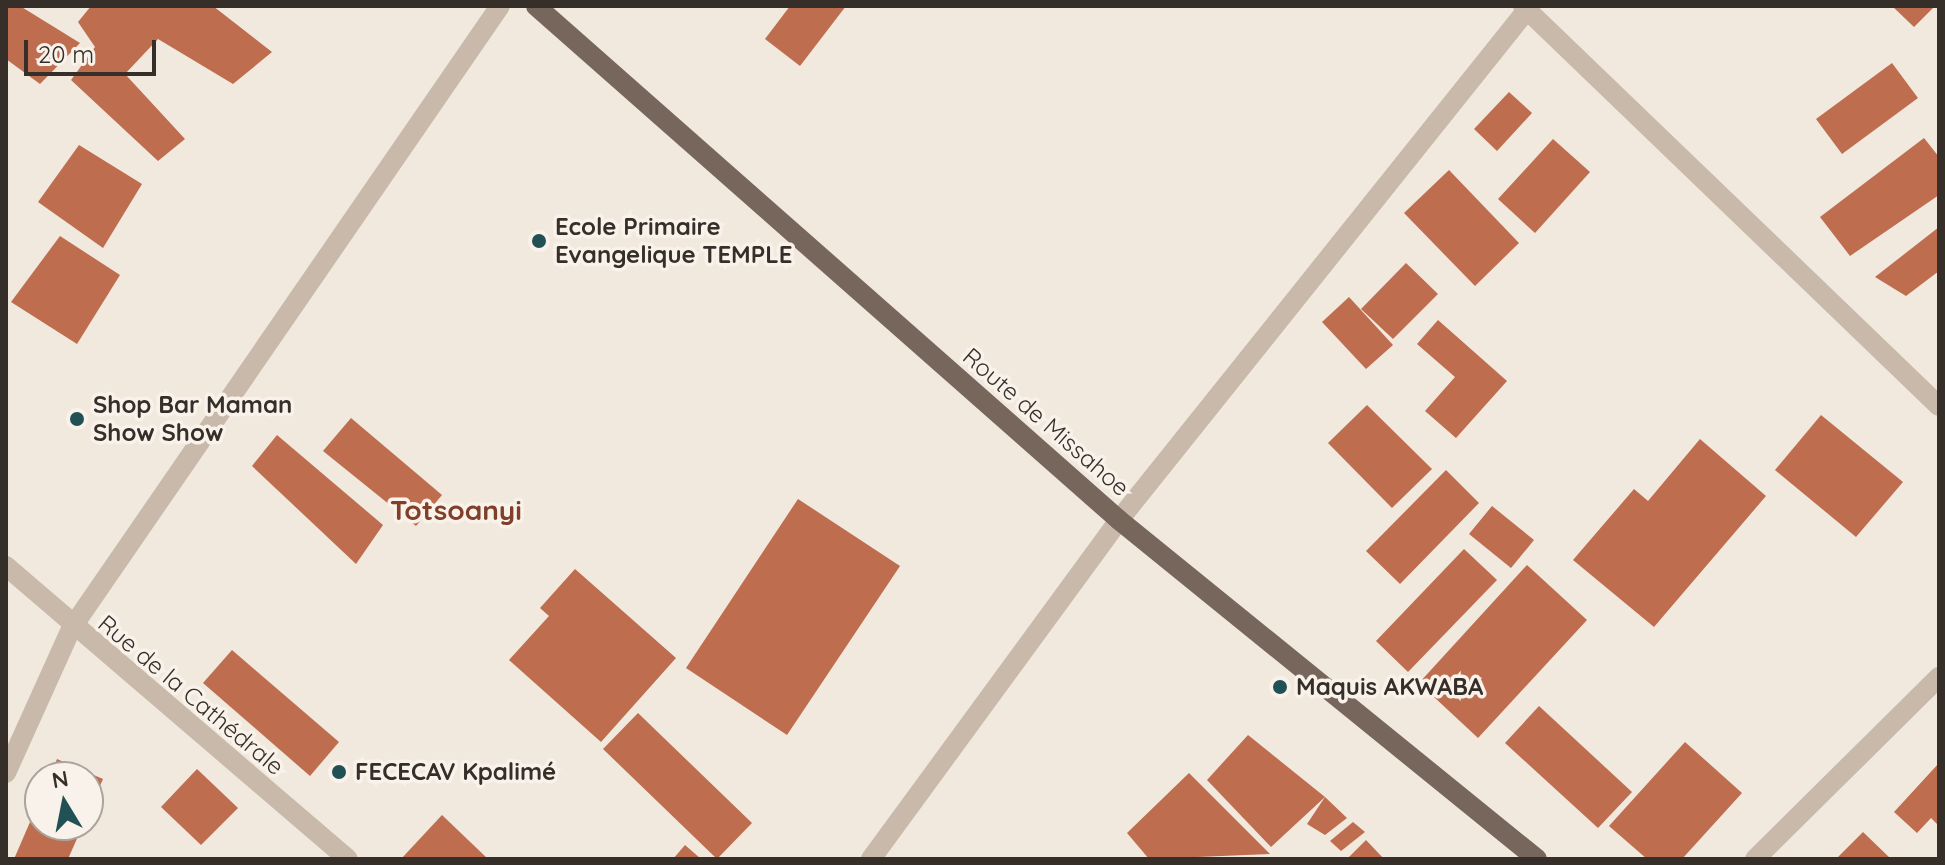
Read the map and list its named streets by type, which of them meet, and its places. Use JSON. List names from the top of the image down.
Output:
{
  "streets": {
    "main road": ["Route de Missahoe"],
    "street": ["Rue de la Cathédrale"]
  },
  "districts": ["Totsoanyi"],
  "places": [
    "Ecole Primaire Evangelique TEMPLE",
    "Shop Bar Maman Show Show",
    "Maquis AKWABA",
    "FECECAV Kpalimé"
  ],
  "scale_bar": "20 m",
  "north": "top"
}
